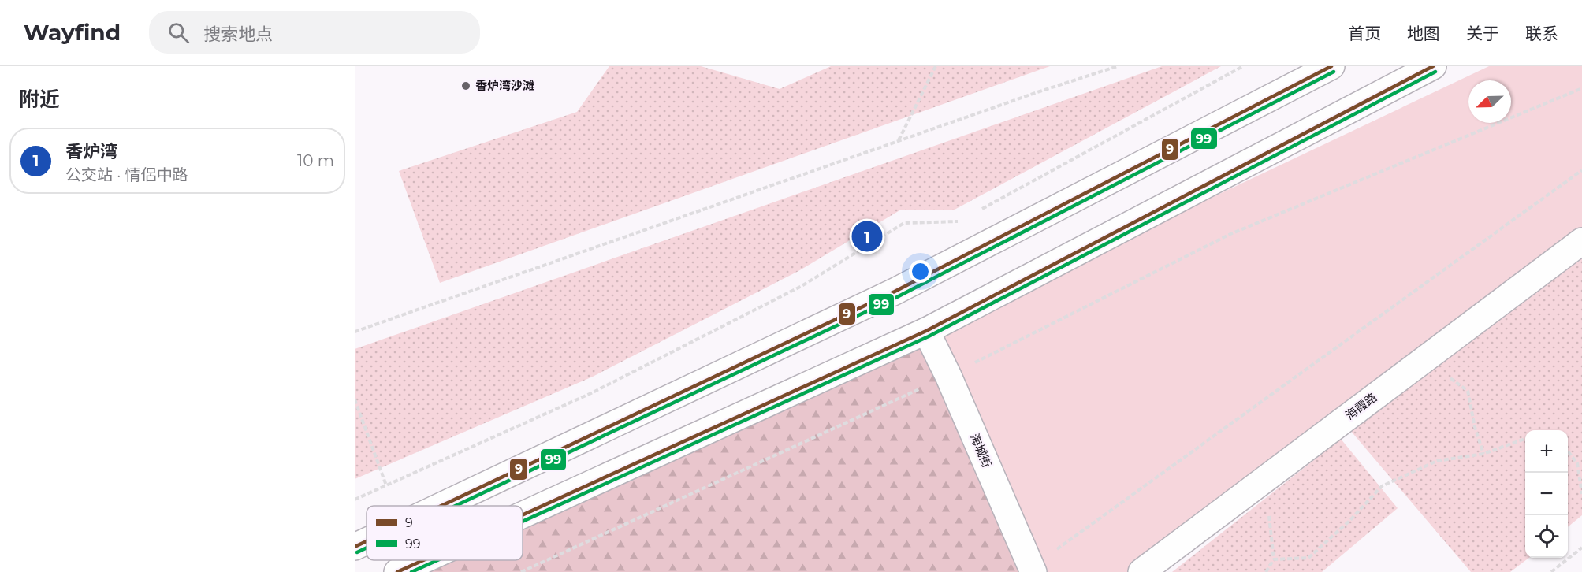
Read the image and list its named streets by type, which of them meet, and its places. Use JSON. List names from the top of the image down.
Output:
{
  "streets": {
    "main road": ["海霞路", "海城街"]
  },
  "places": ["香炉湾沙滩"],
  "lines": ["transit line 9", "transit line 99"],
  "legend": ["9", "99"],
  "north": "bottom left",
  "page": {
    "header": "Wayfind",
    "search": "搜索地点",
    "nav": [
      "首页",
      "地图",
      "关于",
      "联系"
    ],
    "heading": "附近",
    "list": [
      {
        "mark": "1",
        "name": "香炉湾",
        "note": "公交站 · 情侶中路",
        "value": "10 m"
      }
    ],
    "pins": "1",
    "map_buttons": ["+", "−"]
  }
}
